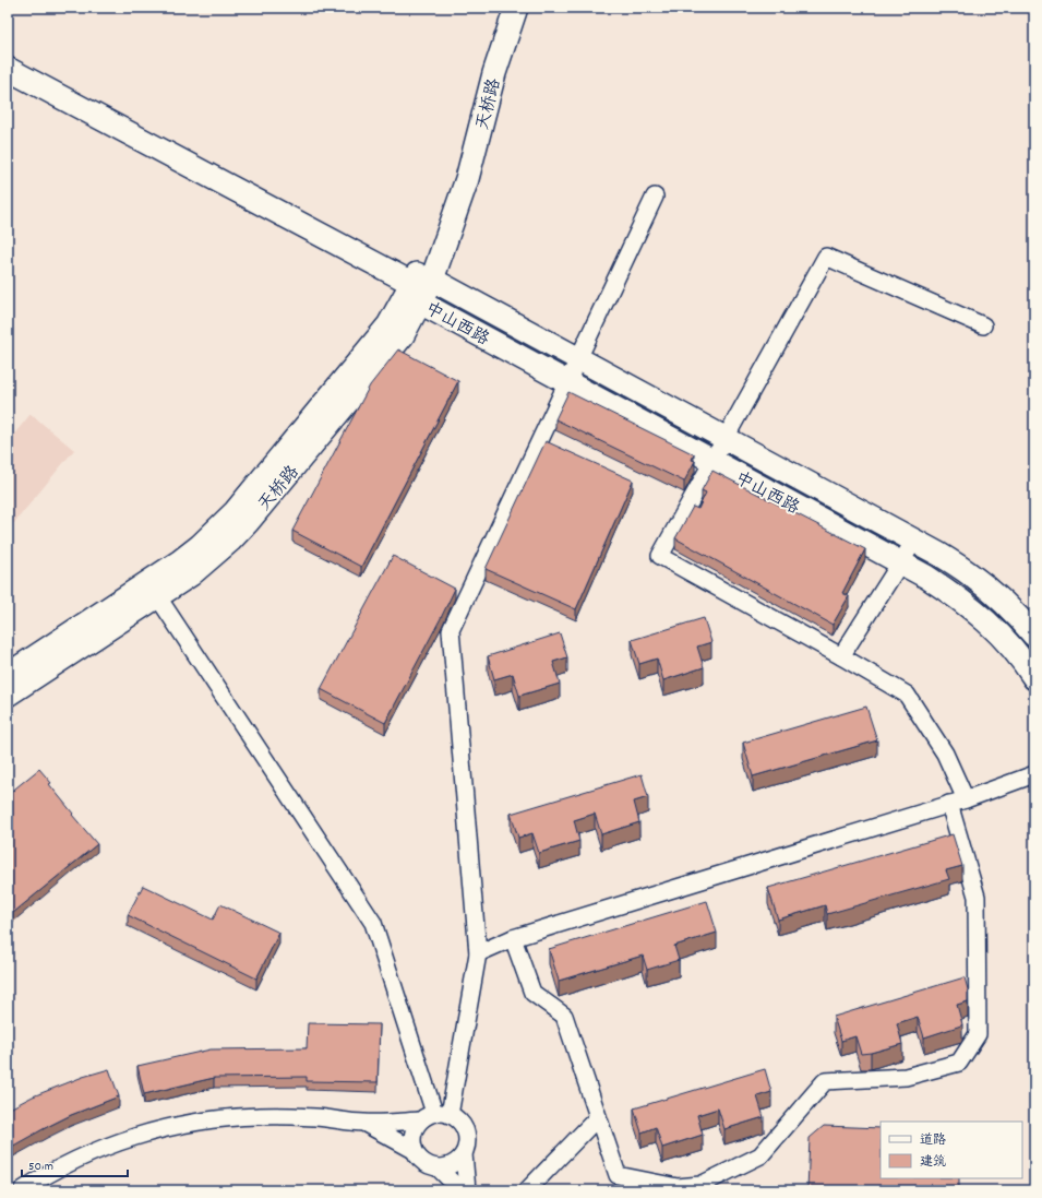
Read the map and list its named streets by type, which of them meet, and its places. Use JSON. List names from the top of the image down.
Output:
{
  "streets": {
    "main road": ["天桥路", "中山西路"]
  },
  "crossings": [
    ["天桥路", "中山西路"]
  ],
  "legend": ["道路", "建筑"],
  "scale_bar": "50 m"
}
